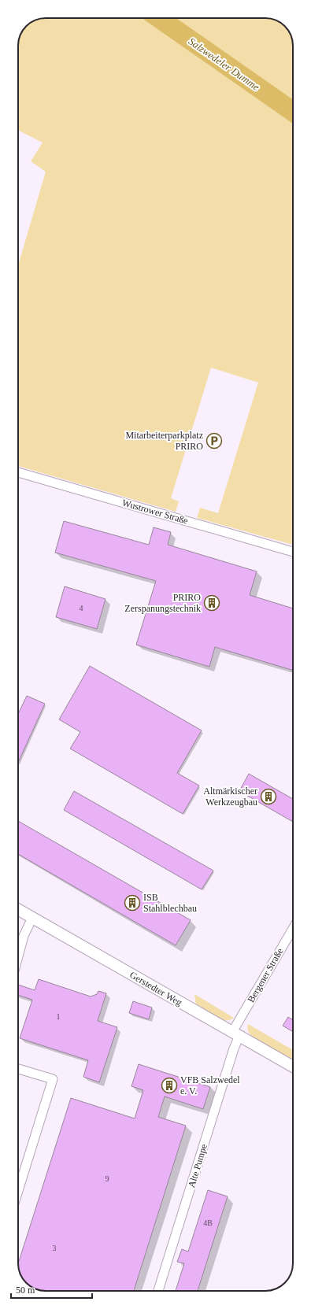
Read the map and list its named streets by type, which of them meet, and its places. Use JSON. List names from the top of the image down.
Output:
{
  "streets": {
    "street": [
      "Wustrower Straße",
      "Bergener Straße",
      "Gerstedter Weg",
      "Alte Pumpe"
    ]
  },
  "crossings": [
    ["Bergener Straße", "Gerstedter Weg"],
    ["Bergener Straße", "Alte Pumpe"],
    ["Gerstedter Weg", "Alte Pumpe"]
  ],
  "water": ["Salzwedeler Dumme"],
  "places": {
    "parking": ["Mitarbeiterparkplatz PRIRO"],
    "building": [
      "PRIRO Zerspanungstechnik",
      "Altmärkischer Werkzeugbau",
      "ISB Stahlblechbau",
      "VFB Salzwedel e. V."
    ]
  },
  "house_numbers": [
    "4",
    "1",
    "9",
    "4B",
    "3"
  ],
  "scale_bar": "50 m"
}
